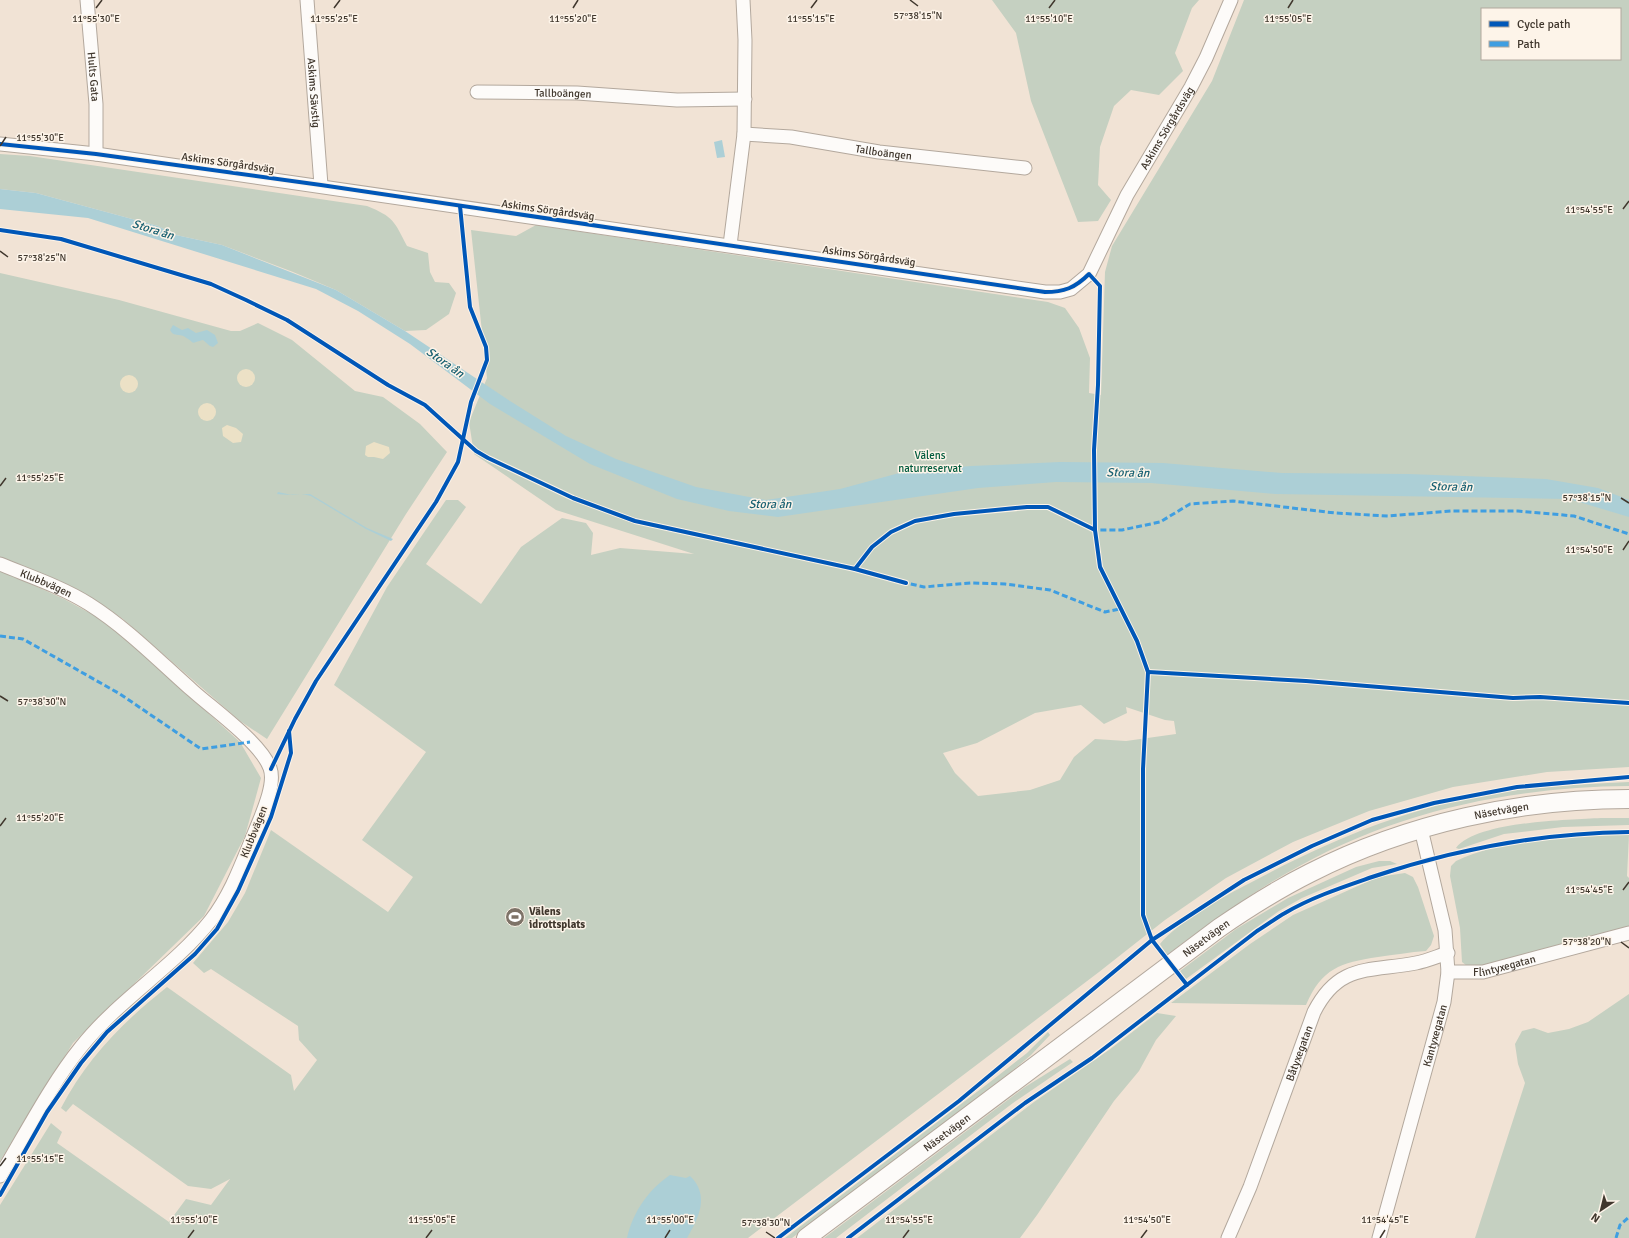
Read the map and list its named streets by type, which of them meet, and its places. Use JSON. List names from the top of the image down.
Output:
{
  "streets": {
    "street": [
      "Hults Gata",
      "Askims Sävstig",
      "Tallboängen",
      "Askims Sörgårdsväg",
      "Klubbvägen",
      "Näsetvägen",
      "Flintyxegatan",
      "Kantyxegatan",
      "Båtyxegatan"
    ]
  },
  "crossings": [
    ["Hults Gata", "Askims Sörgårdsväg"],
    ["Askims Sävstig", "Askims Sörgårdsväg"],
    ["Näsetvägen", "Kantyxegatan"],
    ["Flintyxegatan", "Kantyxegatan"],
    ["Kantyxegatan", "Båtyxegatan"]
  ],
  "water": ["Stora ån"],
  "parks": ["Välens naturreservat"],
  "places": {
    "sports": ["Välens idrottsplats"]
  },
  "legend": ["Cycle path", "Path"],
  "north": "bottom left",
  "coordinates": [
    "57°38'15\"N",
    "11°55'30\"E",
    "11°55'25\"E",
    "11°55'20\"E",
    "11°55'15\"E",
    "11°55'10\"E",
    "11°55'05\"E",
    "11°54'55\"E",
    "57°38'25\"N",
    "11°54'50\"E",
    "57°38'30\"N",
    "11°54'45\"E",
    "57°38'20\"N",
    "11°55'00\"E"
  ]
}
